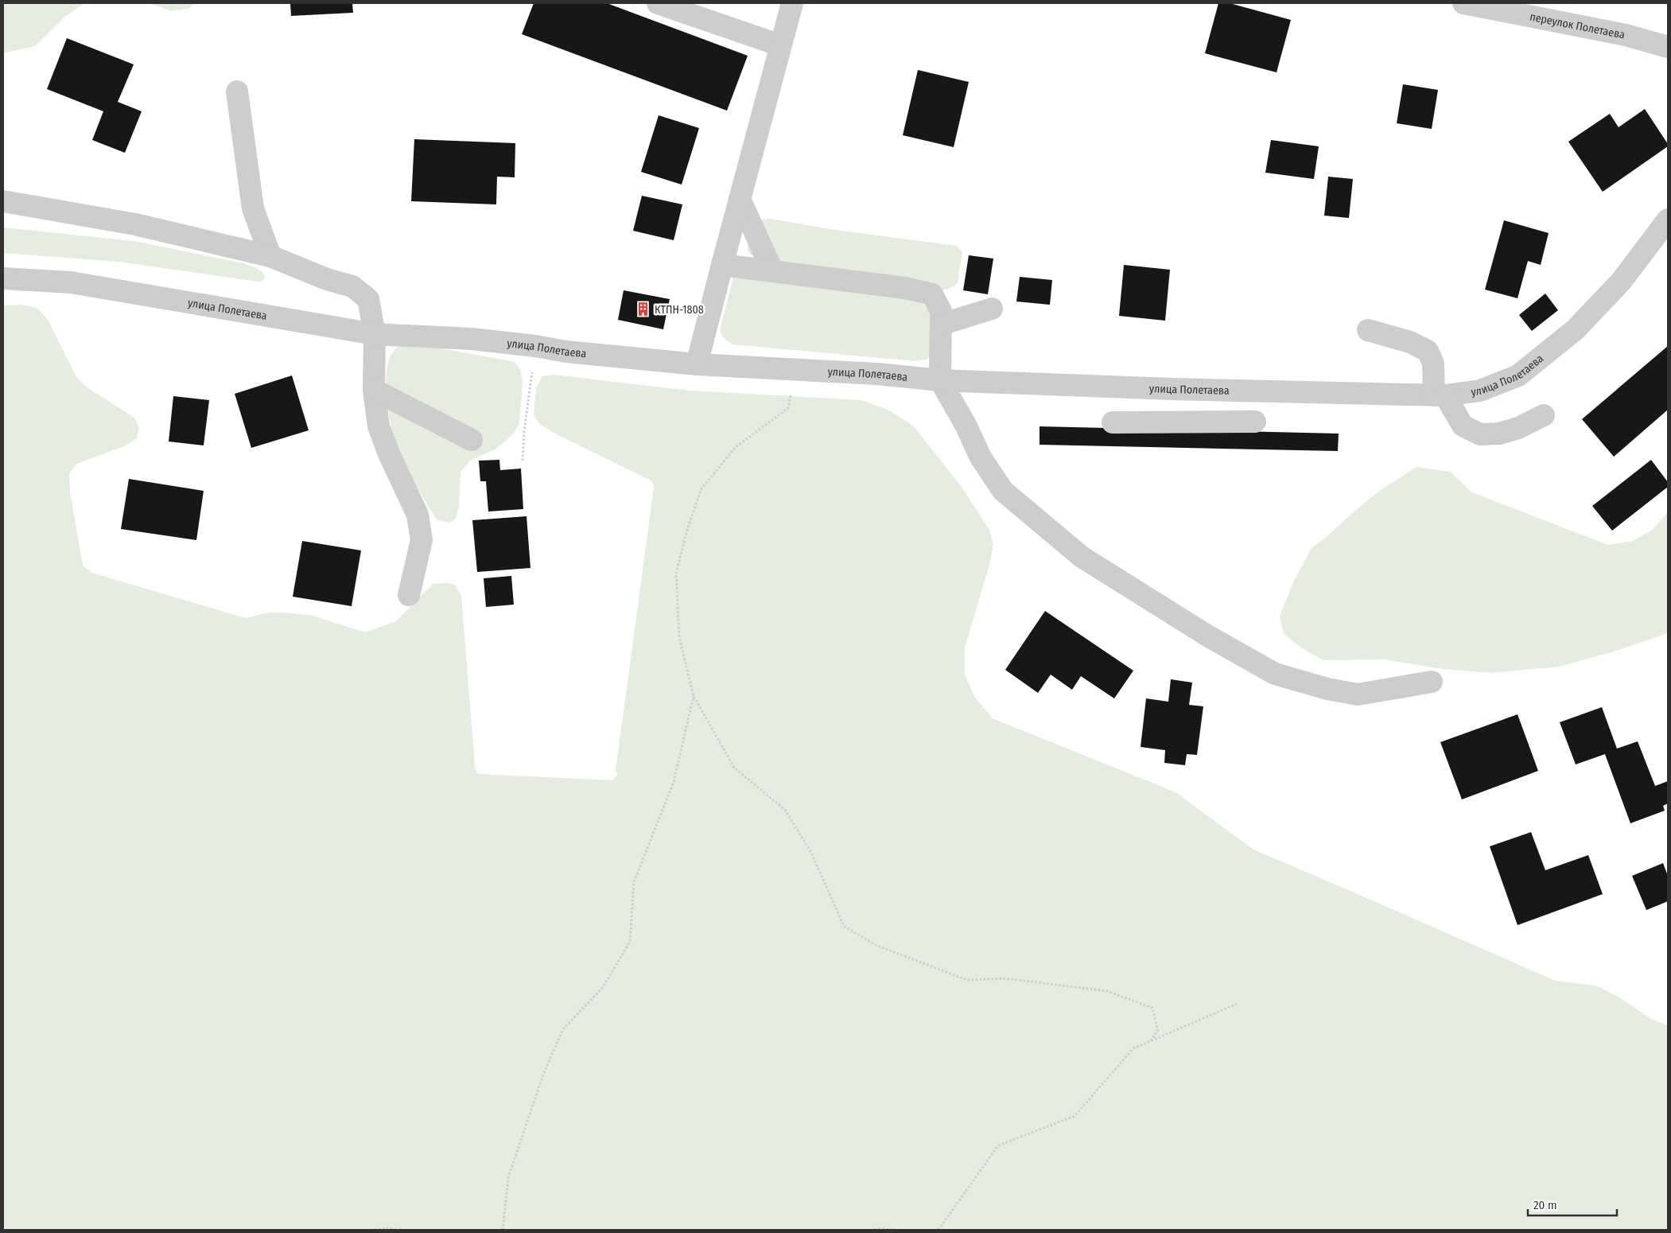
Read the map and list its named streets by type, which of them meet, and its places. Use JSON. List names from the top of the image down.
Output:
{
  "streets": {
    "street": ["переулок Полетаева", "улица Полетаева"]
  },
  "places": {
    "building": ["КТПН-1808"]
  },
  "scale_bar": "20 m"
}
